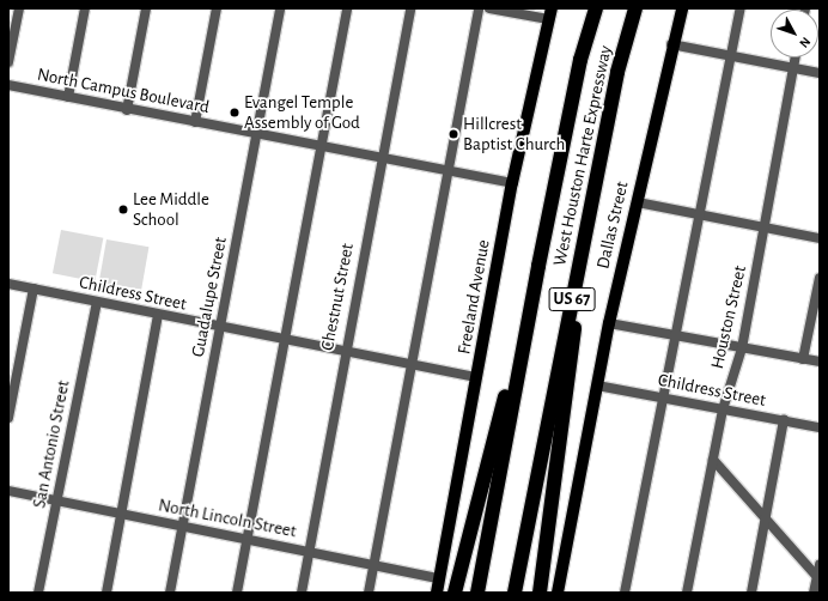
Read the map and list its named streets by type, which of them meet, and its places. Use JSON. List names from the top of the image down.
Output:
{
  "streets": {
    "highway": ["West Houston Harte Expressway", "US 67"],
    "main road": ["Dallas Street", "Freeland Avenue"],
    "street": [
      "North Campus Boulevard",
      "Childress Street",
      "Guadalupe Street",
      "Chestnut Street",
      "Houston Street",
      "San Antonio Street",
      "North Lincoln Street"
    ]
  },
  "crossings": [
    ["North Campus Boulevard", "Guadalupe Street"],
    ["North Campus Boulevard", "Chestnut Street"],
    ["North Campus Boulevard", "Freeland Avenue"],
    ["Dallas Street", "Childress Street"],
    ["Childress Street", "Guadalupe Street"],
    ["Childress Street", "Chestnut Street"],
    ["Childress Street", "Freeland Avenue"],
    ["Childress Street", "Houston Street"],
    ["Childress Street", "San Antonio Street"],
    ["Guadalupe Street", "North Lincoln Street"],
    ["Chestnut Street", "North Lincoln Street"],
    ["Freeland Avenue", "North Lincoln Street"],
    ["San Antonio Street", "North Lincoln Street"]
  ],
  "places": ["Evangel Temple Assembly of God", "Hillcrest Baptist Church", "Lee Middle School"],
  "north": "bottom right"
}
